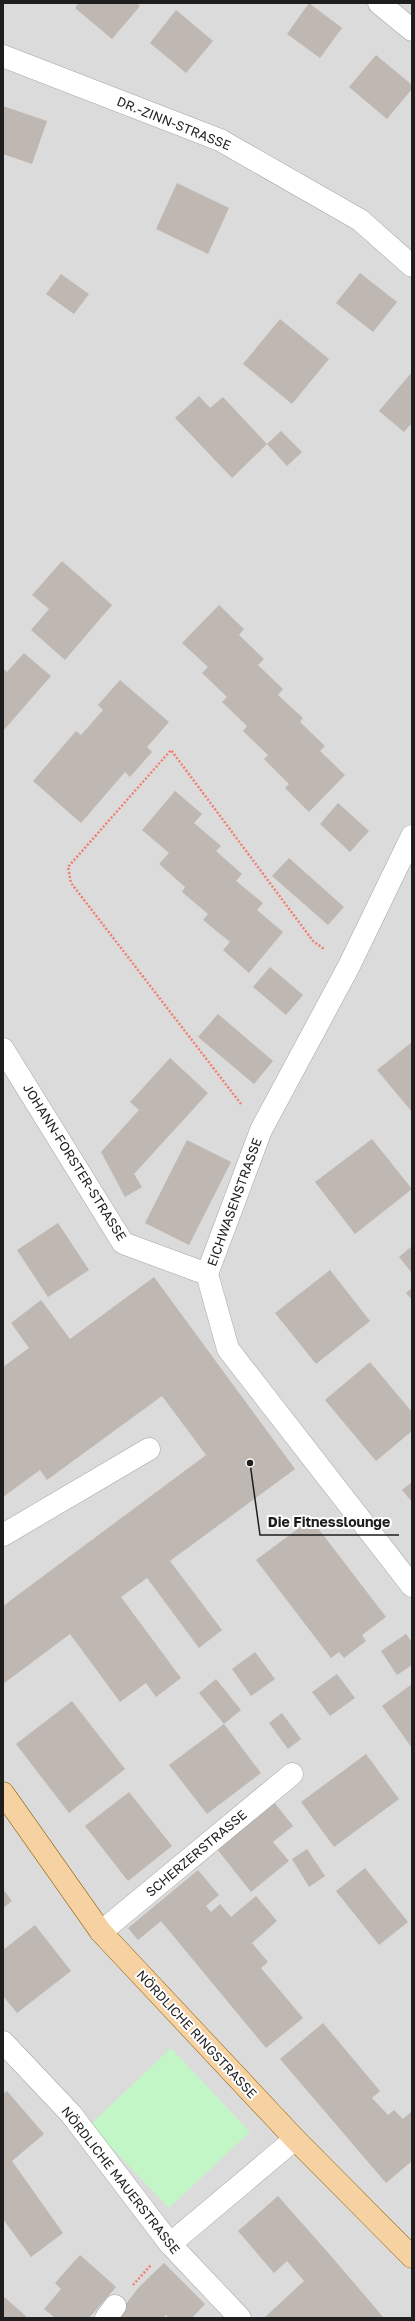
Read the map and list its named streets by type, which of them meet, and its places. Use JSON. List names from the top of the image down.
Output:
{
  "streets": {
    "main road": ["NÖRDLICHE RINGSTRASSE"],
    "street": [
      "DR.-ZINN-STRASSE",
      "JOHANN-FORSTER-STRASSE",
      "EICHWASENSTRASSE",
      "SCHERZERSTRASSE",
      "NÖRDLICHE MAUERSTRASSE"
    ]
  },
  "crossings": [
    ["JOHANN-FORSTER-STRASSE", "EICHWASENSTRASSE"],
    ["SCHERZERSTRASSE", "NÖRDLICHE RINGSTRASSE"]
  ],
  "places": ["Die Fitnesslounge"]
}
